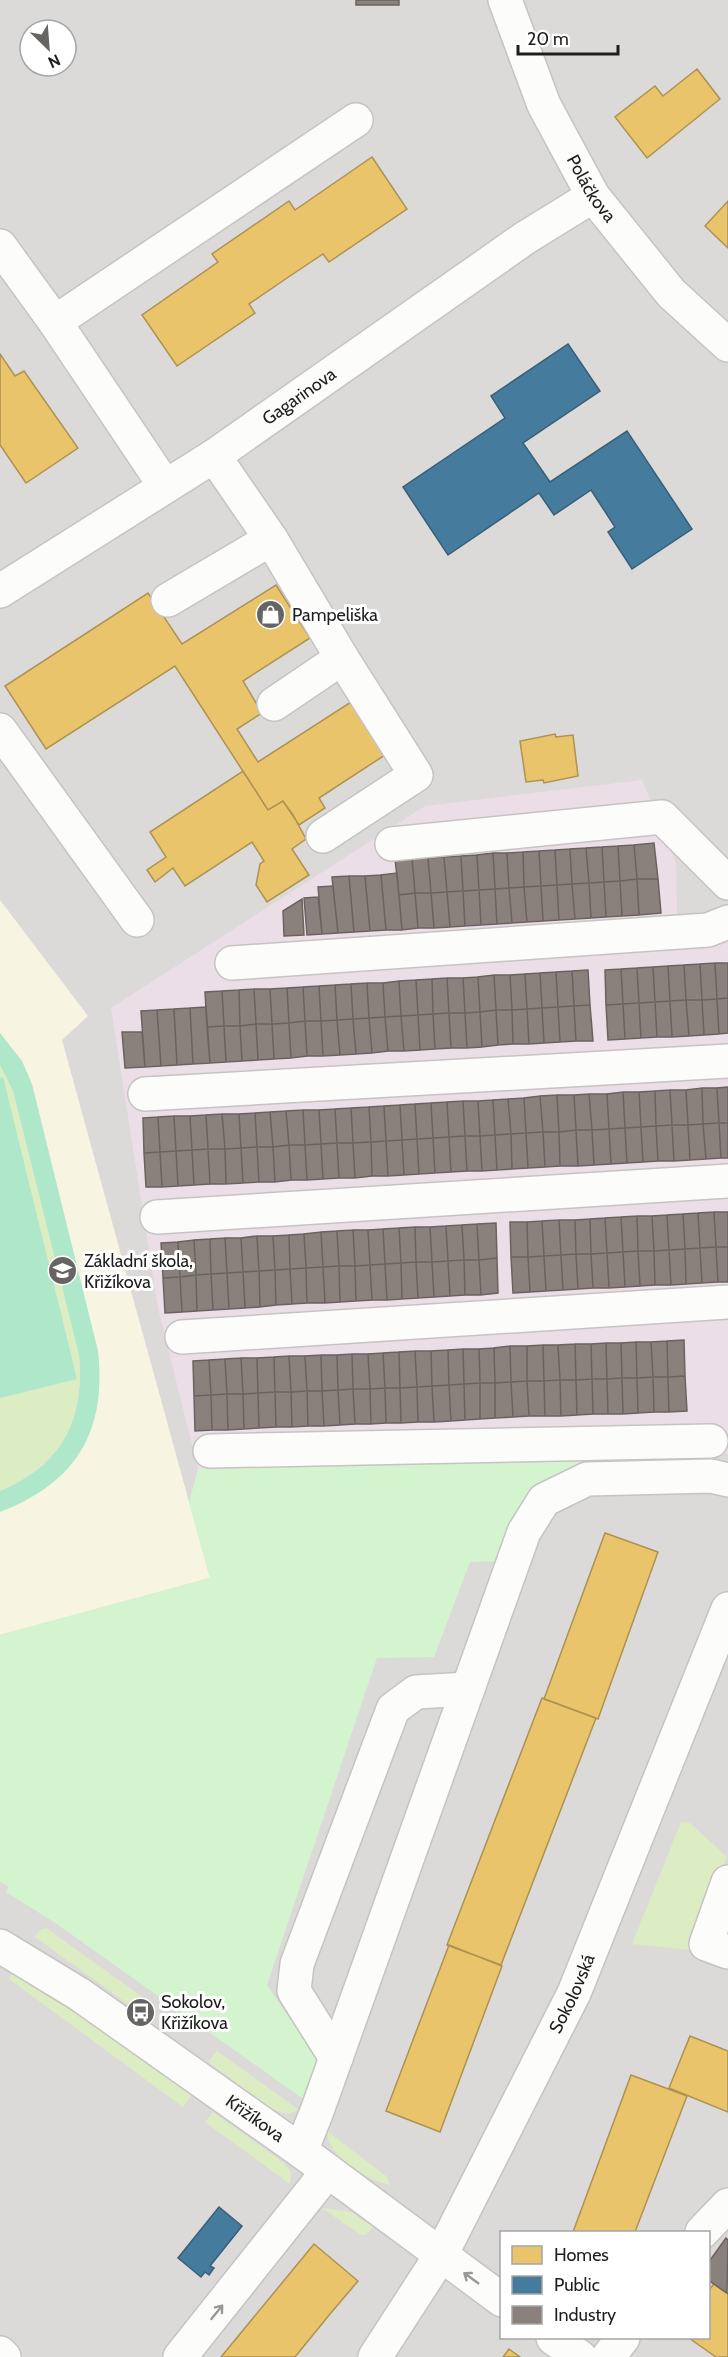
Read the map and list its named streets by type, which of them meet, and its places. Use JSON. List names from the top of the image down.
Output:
{
  "streets": {
    "street": [
      "Poláčkova",
      "Gagarinova",
      "Sokolovská",
      "Křižíkova"
    ]
  },
  "crossings": [
    ["Poláčkova", "Gagarinova"],
    ["Sokolovská", "Křižíkova"]
  ],
  "places": {
    "shop": ["Pampeliška"],
    "school or university": ["Základní škola, Křižíkova"],
    "bus stop": ["Sokolov, Křižíkova"]
  },
  "legend": ["Homes", "Public", "Industry"],
  "scale_bar": "20 m",
  "north": "bottom right"
}
